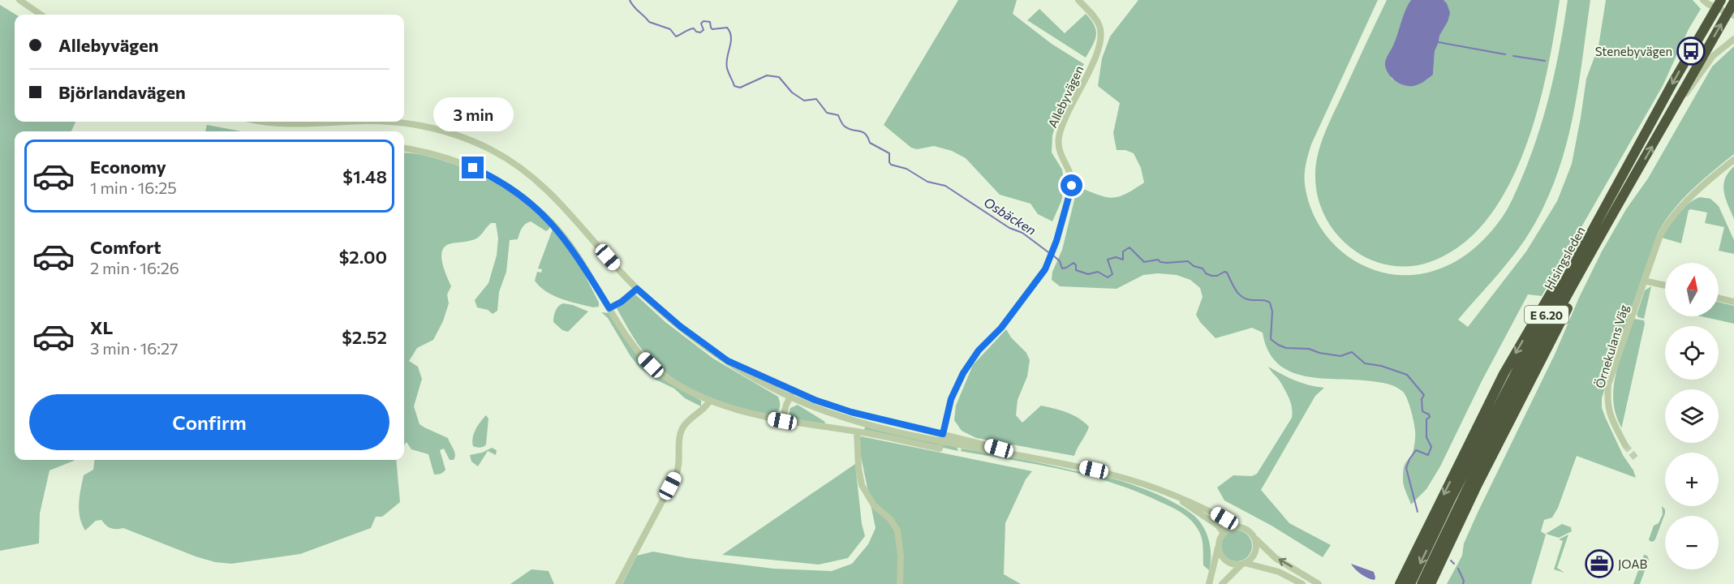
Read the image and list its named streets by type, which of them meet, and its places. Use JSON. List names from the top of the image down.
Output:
{
  "streets": {
    "highway": ["Hisingsleden", "E 6.20"],
    "street": ["Allebyvägen", "Örnekulans Väg"]
  },
  "water": ["Osbäcken"],
  "places": {
    "bus stop": ["Stenebyvägen"],
    "office": ["JOAB"]
  },
  "north": "top",
  "page": {
    "banner": ["Allebyvägen", "Björlandavägen"],
    "bubble": "3 min",
    "list": [
      {
        "name": "Economy",
        "note": "1 min · 16:25",
        "value": "$1.48"
      },
      {
        "name": "Comfort",
        "note": "2 min · 16:26",
        "value": "$2.00"
      },
      {
        "name": "XL",
        "note": "3 min · 16:27",
        "value": "$2.52"
      }
    ],
    "map_buttons": ["+", "−"],
    "buttons": "Confirm"
  }
}
